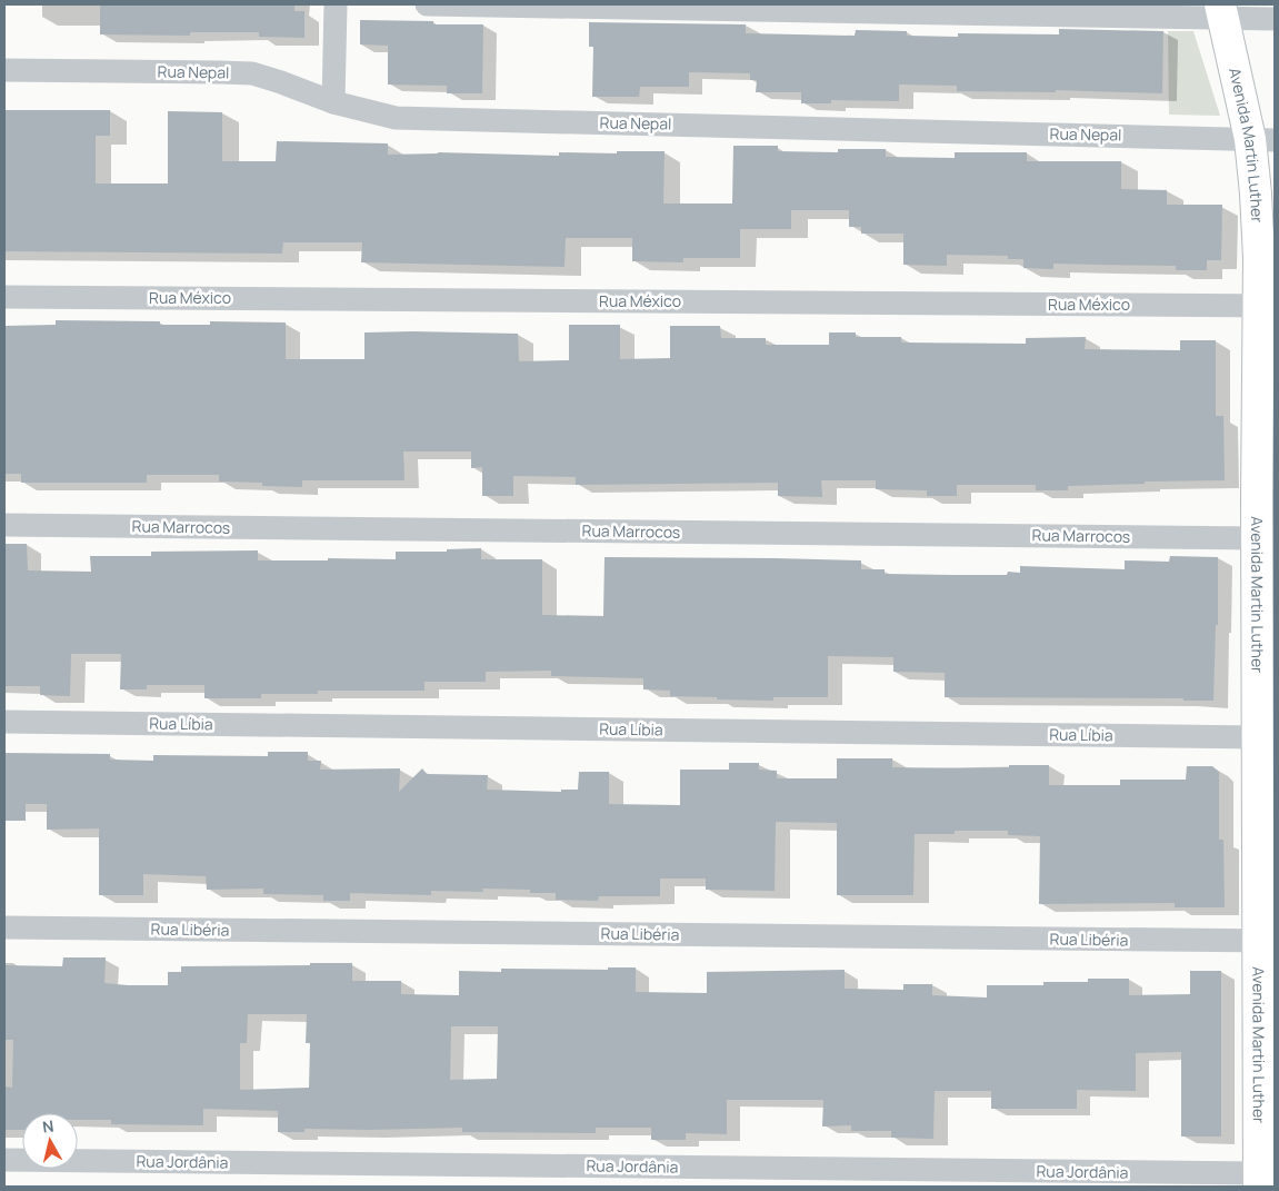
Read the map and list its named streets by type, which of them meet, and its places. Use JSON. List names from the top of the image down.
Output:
{
  "streets": {
    "main road": ["Avenida Martin Luther"],
    "street": [
      "Rua Nepal",
      "Rua México",
      "Rua Marrocos",
      "Rua Líbia",
      "Rua Libéria",
      "Rua Jordânia"
    ]
  },
  "crossings": [
    ["Rua Nepal", "Avenida Martin Luther"],
    ["Avenida Martin Luther", "Rua México"],
    ["Avenida Martin Luther", "Rua Marrocos"],
    ["Avenida Martin Luther", "Rua Líbia"],
    ["Avenida Martin Luther", "Rua Libéria"],
    ["Avenida Martin Luther", "Rua Jordânia"]
  ],
  "north": "top"
}
